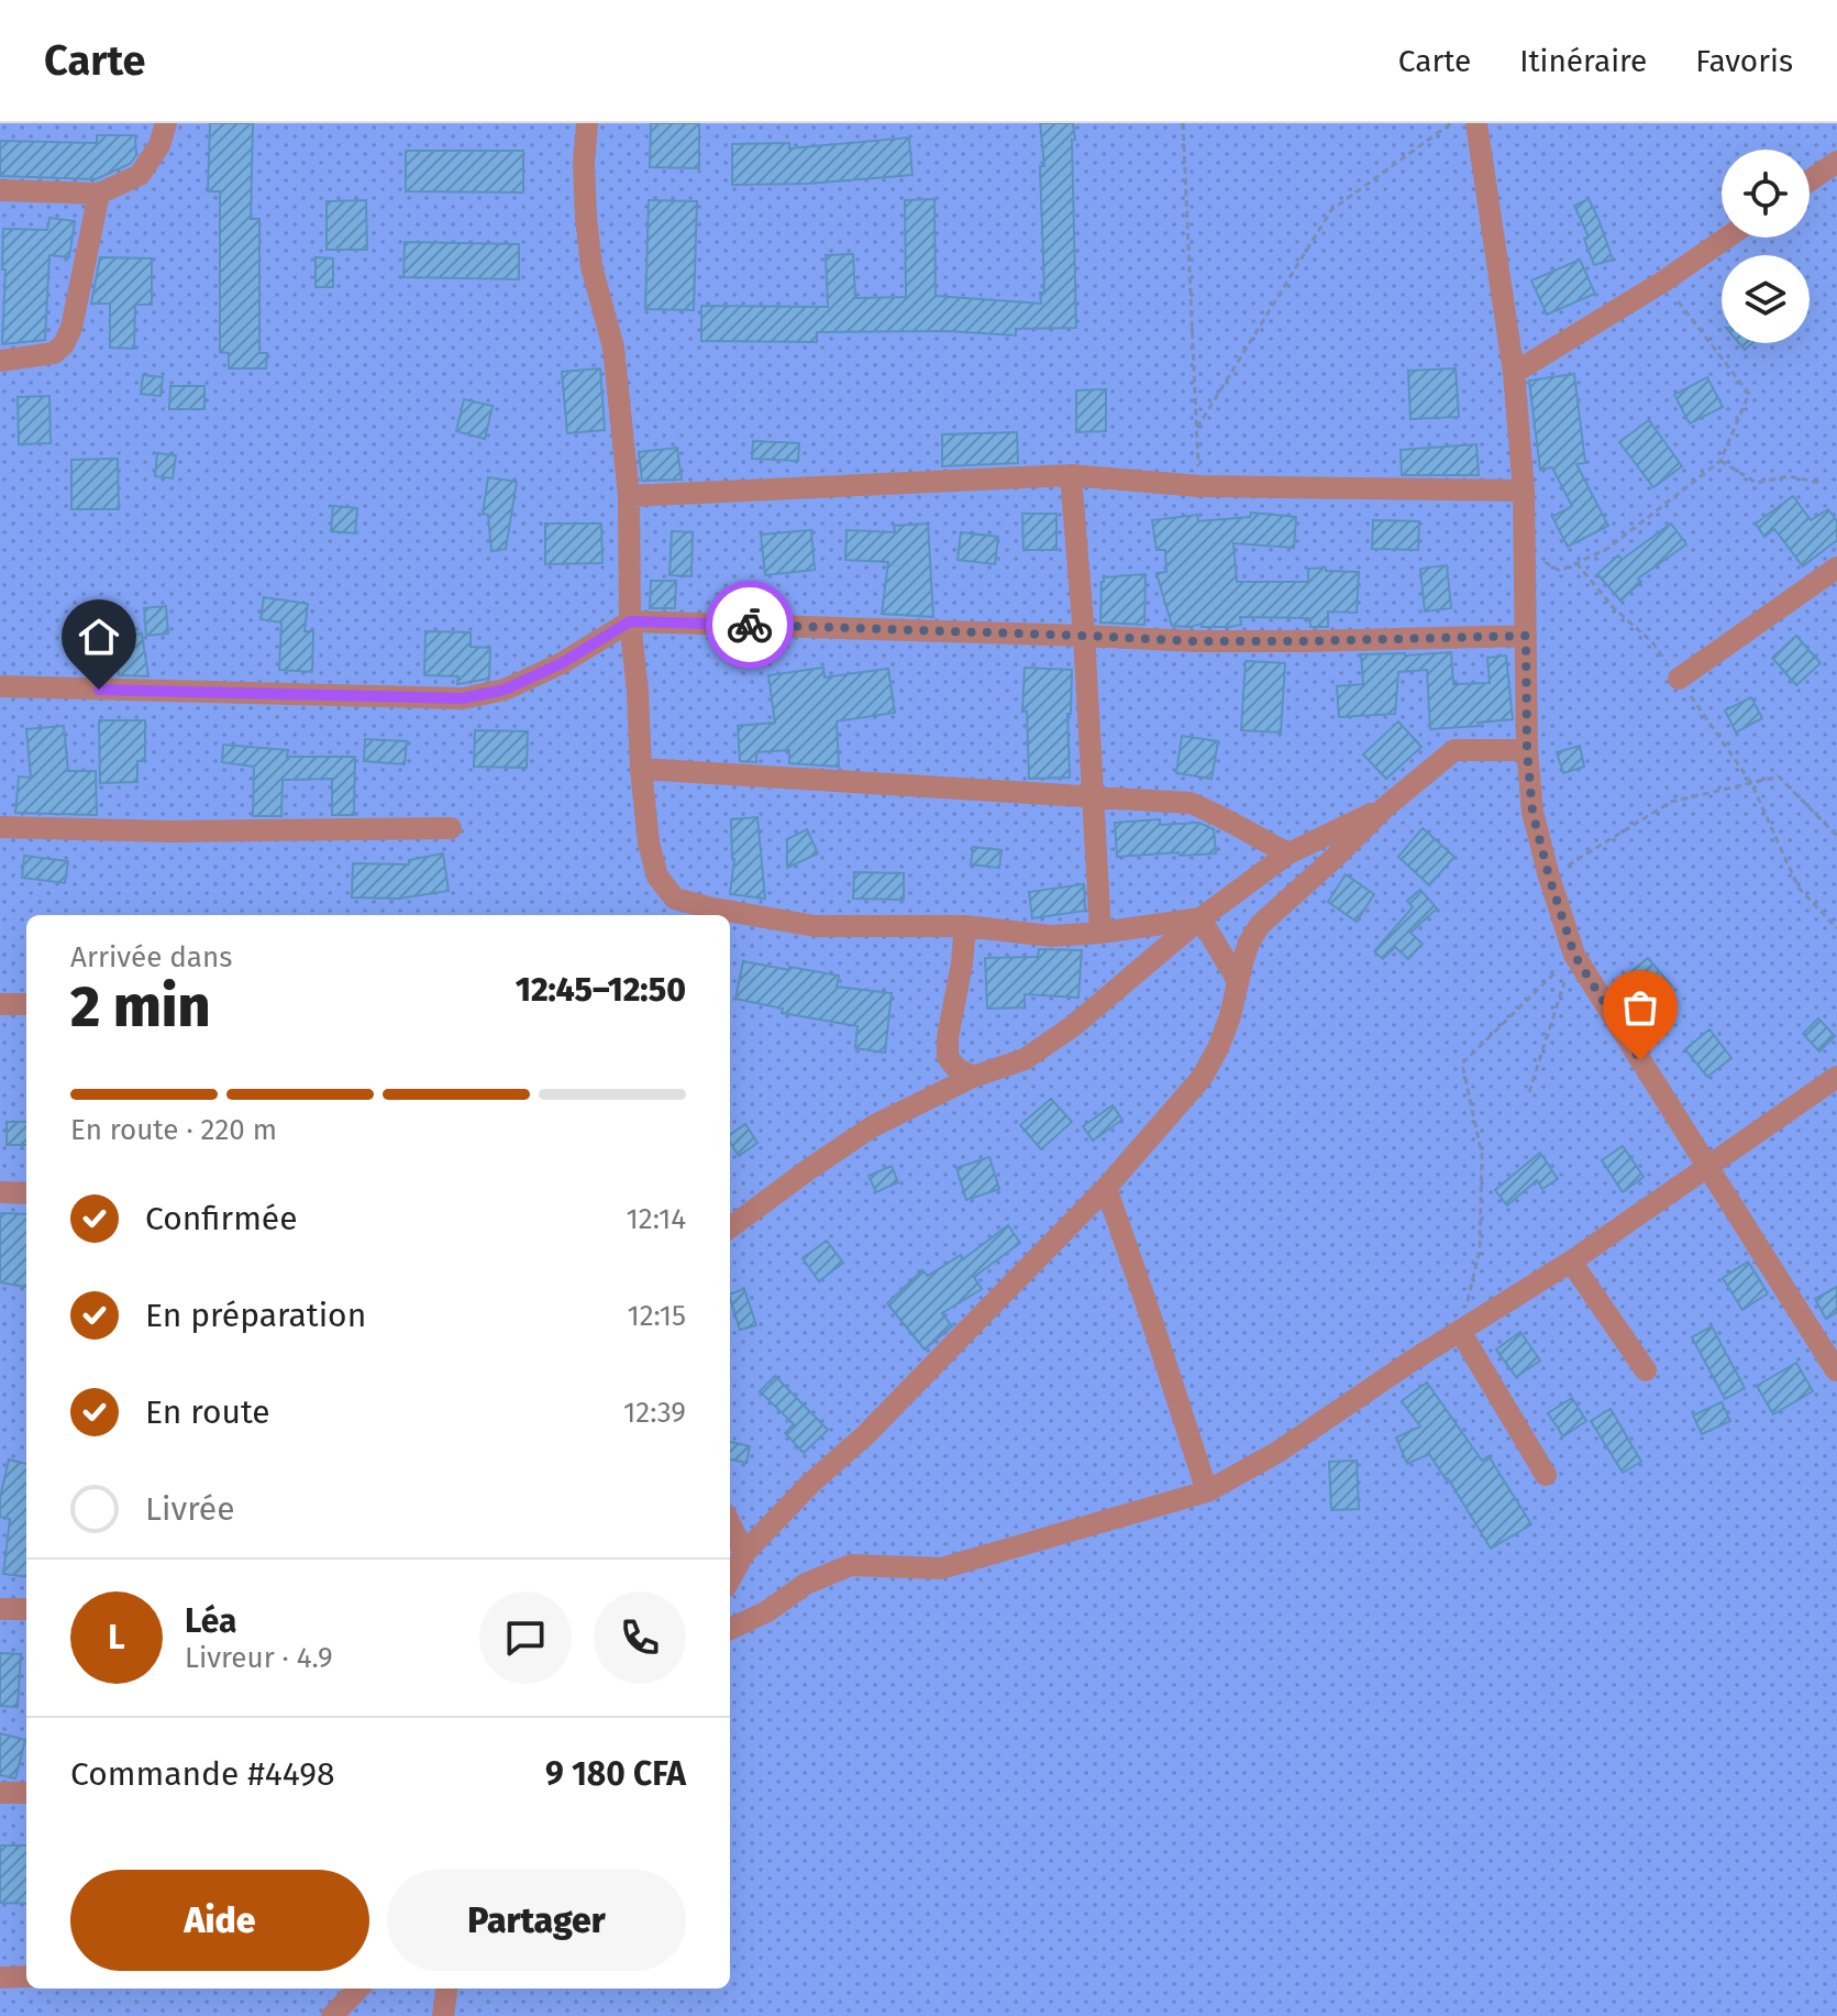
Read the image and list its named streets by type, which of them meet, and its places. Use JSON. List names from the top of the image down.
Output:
{
  "page": {
    "header": "Carte",
    "nav": ["Carte", "Itinéraire", "Favoris"],
    "heading": ["2 min", "Arrivée dans", "12:45–12:50"],
    "panel": [
      "Léa",
      "Livreur · 4.9",
      "Commande #4498",
      "9 180 CFA"
    ],
    "bar": "En route · 220 m",
    "list": [
      ["Confirmée", "12:14"],
      ["En préparation", "12:15"],
      ["En route", "12:39"],
      "Livrée"
    ],
    "round": "L",
    "buttons": ["Aide", "Partager"]
  }
}
